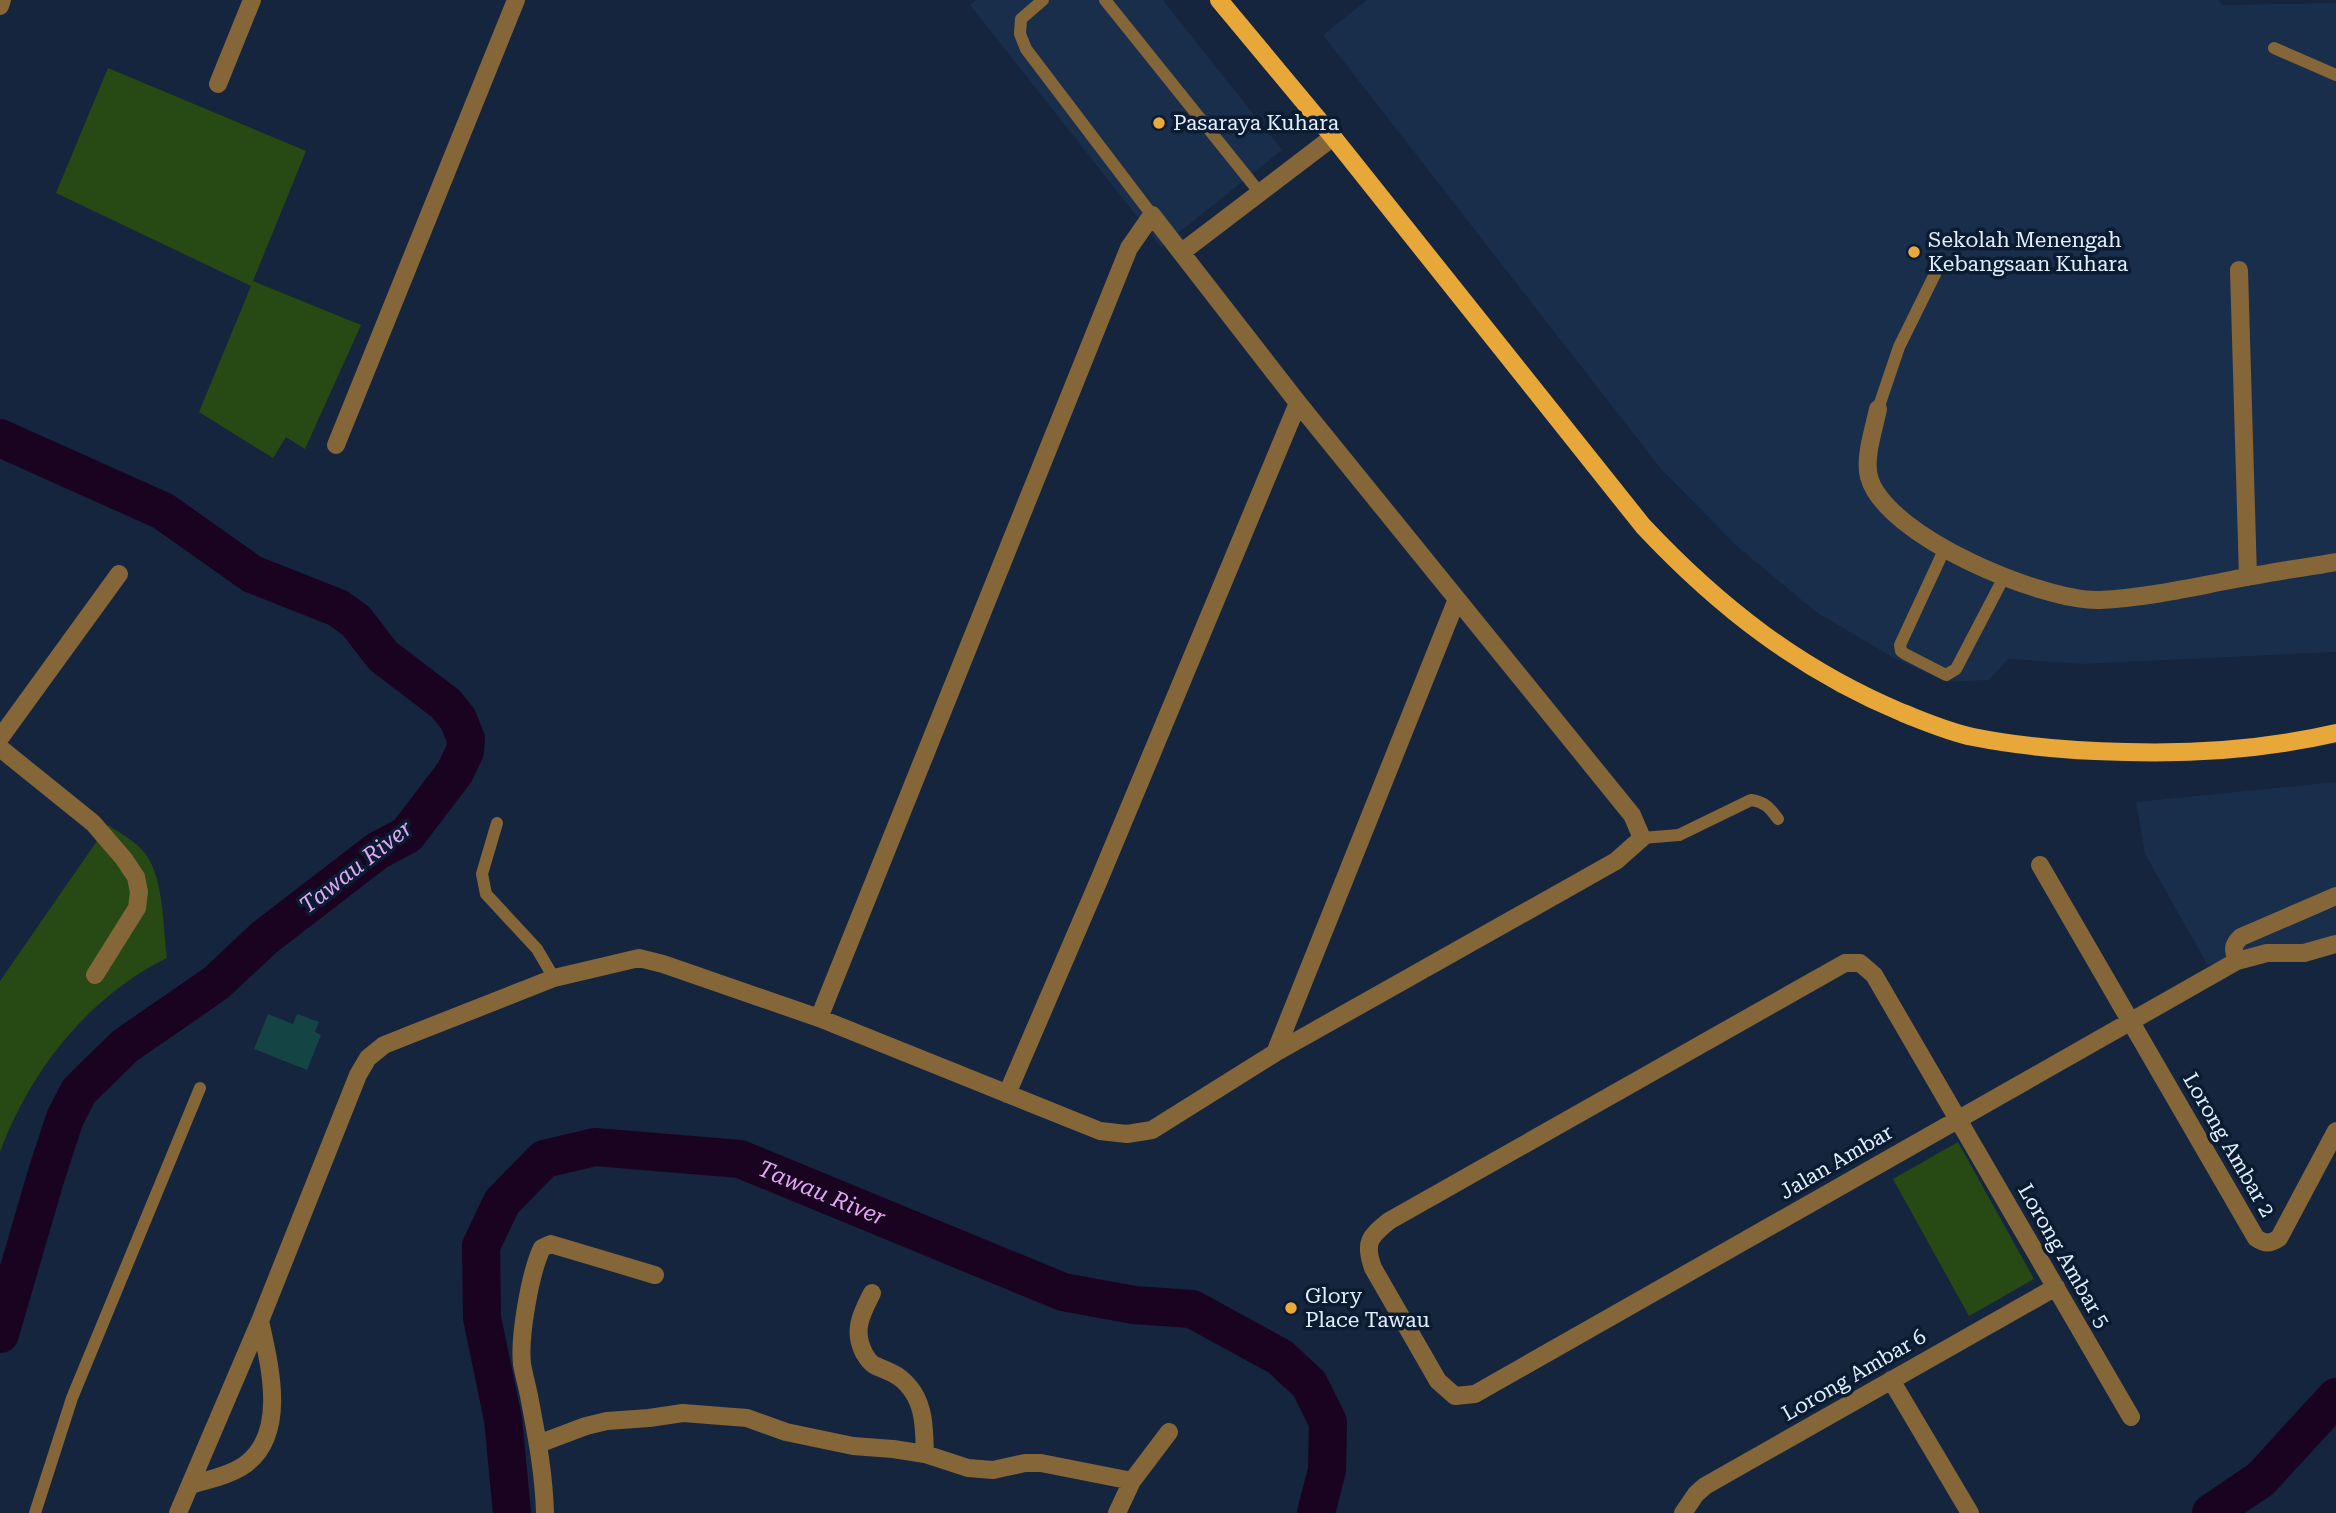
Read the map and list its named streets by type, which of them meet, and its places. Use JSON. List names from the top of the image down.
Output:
{
  "streets": {
    "street": [
      "Lorong Ambar 2",
      "Jalan Ambar",
      "Lorong Ambar 5",
      "Lorong Ambar 6"
    ]
  },
  "crossings": [
    ["Lorong Ambar 2", "Jalan Ambar"],
    ["Jalan Ambar", "Lorong Ambar 5"],
    ["Lorong Ambar 5", "Lorong Ambar 6"]
  ],
  "water": ["Tawau River"],
  "places": ["Pasaraya Kuhara", "Sekolah Menengah Kebangsaan Kuhara", "Glory Place Tawau"]
}
